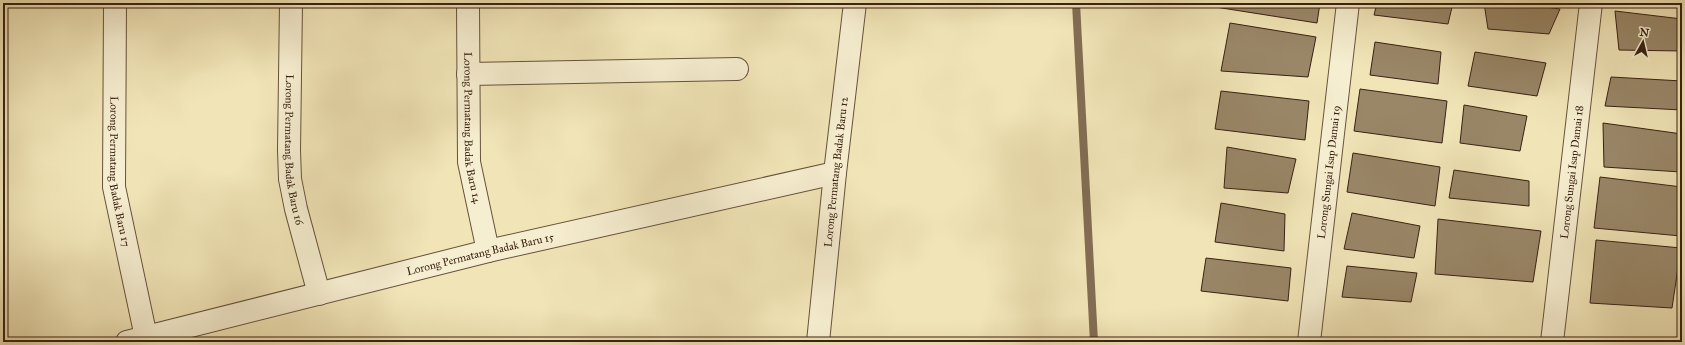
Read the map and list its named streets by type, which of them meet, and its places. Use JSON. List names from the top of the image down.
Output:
{
  "streets": {
    "street": [
      "Lorong Permatang Badak Baru 14",
      "Lorong Permatang Badak Baru 16",
      "Lorong Permatang Badak Baru 17",
      "Lorong Permatang Badak Baru 12",
      "Lorong Sungai Isap Damai 19",
      "Lorong Sungai Isap Damai 18",
      "Lorong Permatang Badak Baru 15"
    ]
  },
  "crossings": [
    ["Lorong Permatang Badak Baru 14", "Lorong Permatang Badak Baru 15"],
    ["Lorong Permatang Badak Baru 16", "Lorong Permatang Badak Baru 15"],
    ["Lorong Permatang Badak Baru 17", "Lorong Permatang Badak Baru 15"],
    ["Lorong Permatang Badak Baru 12", "Lorong Permatang Badak Baru 15"]
  ],
  "north": "top"
}
